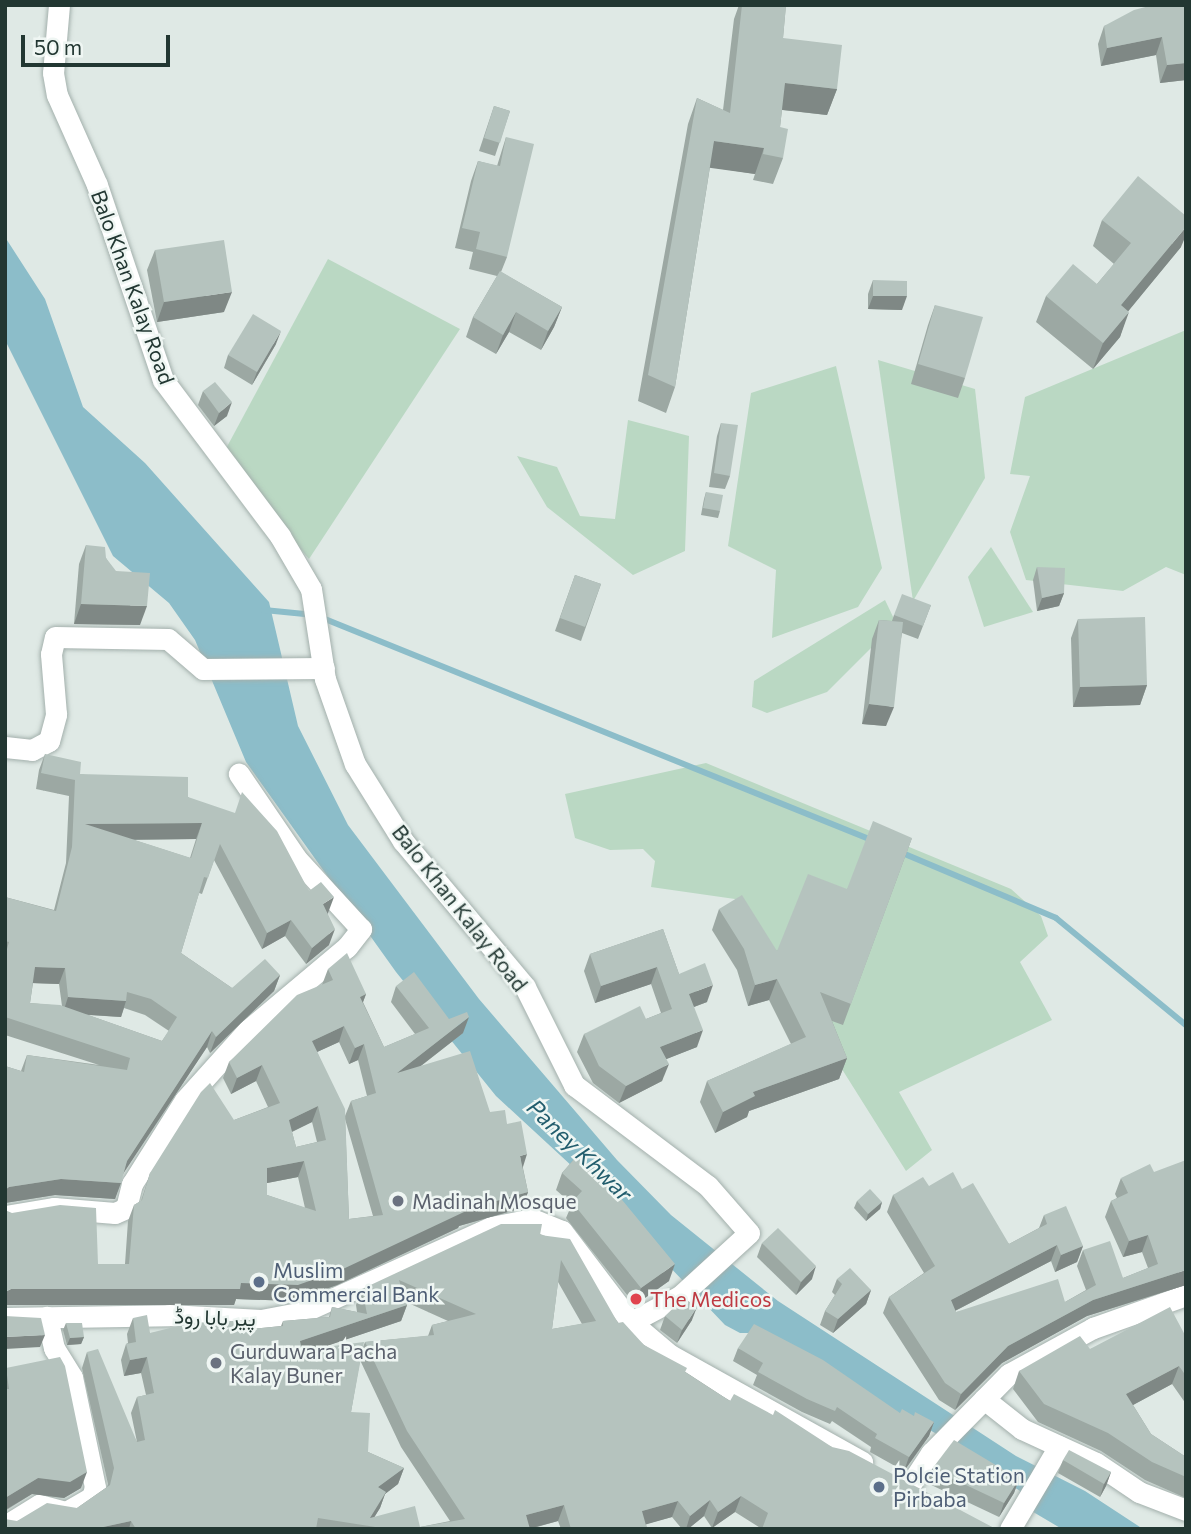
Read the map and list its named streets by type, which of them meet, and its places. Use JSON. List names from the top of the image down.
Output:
{
  "streets": {
    "street": ["Balo Khan Kalay Road", "پیر بابا روڈ"]
  },
  "crossings": [
    ["Balo Khan Kalay Road", "پیر بابا روڈ"]
  ],
  "water": ["Paney Khwar"],
  "places": [
    "Madinah Mosque",
    "Muslim Commercial Bank",
    "The Medicos",
    "Gurduwara Pacha Kalay Buner",
    "Polcie Station Pirbaba"
  ],
  "scale_bar": "50 m"
}
